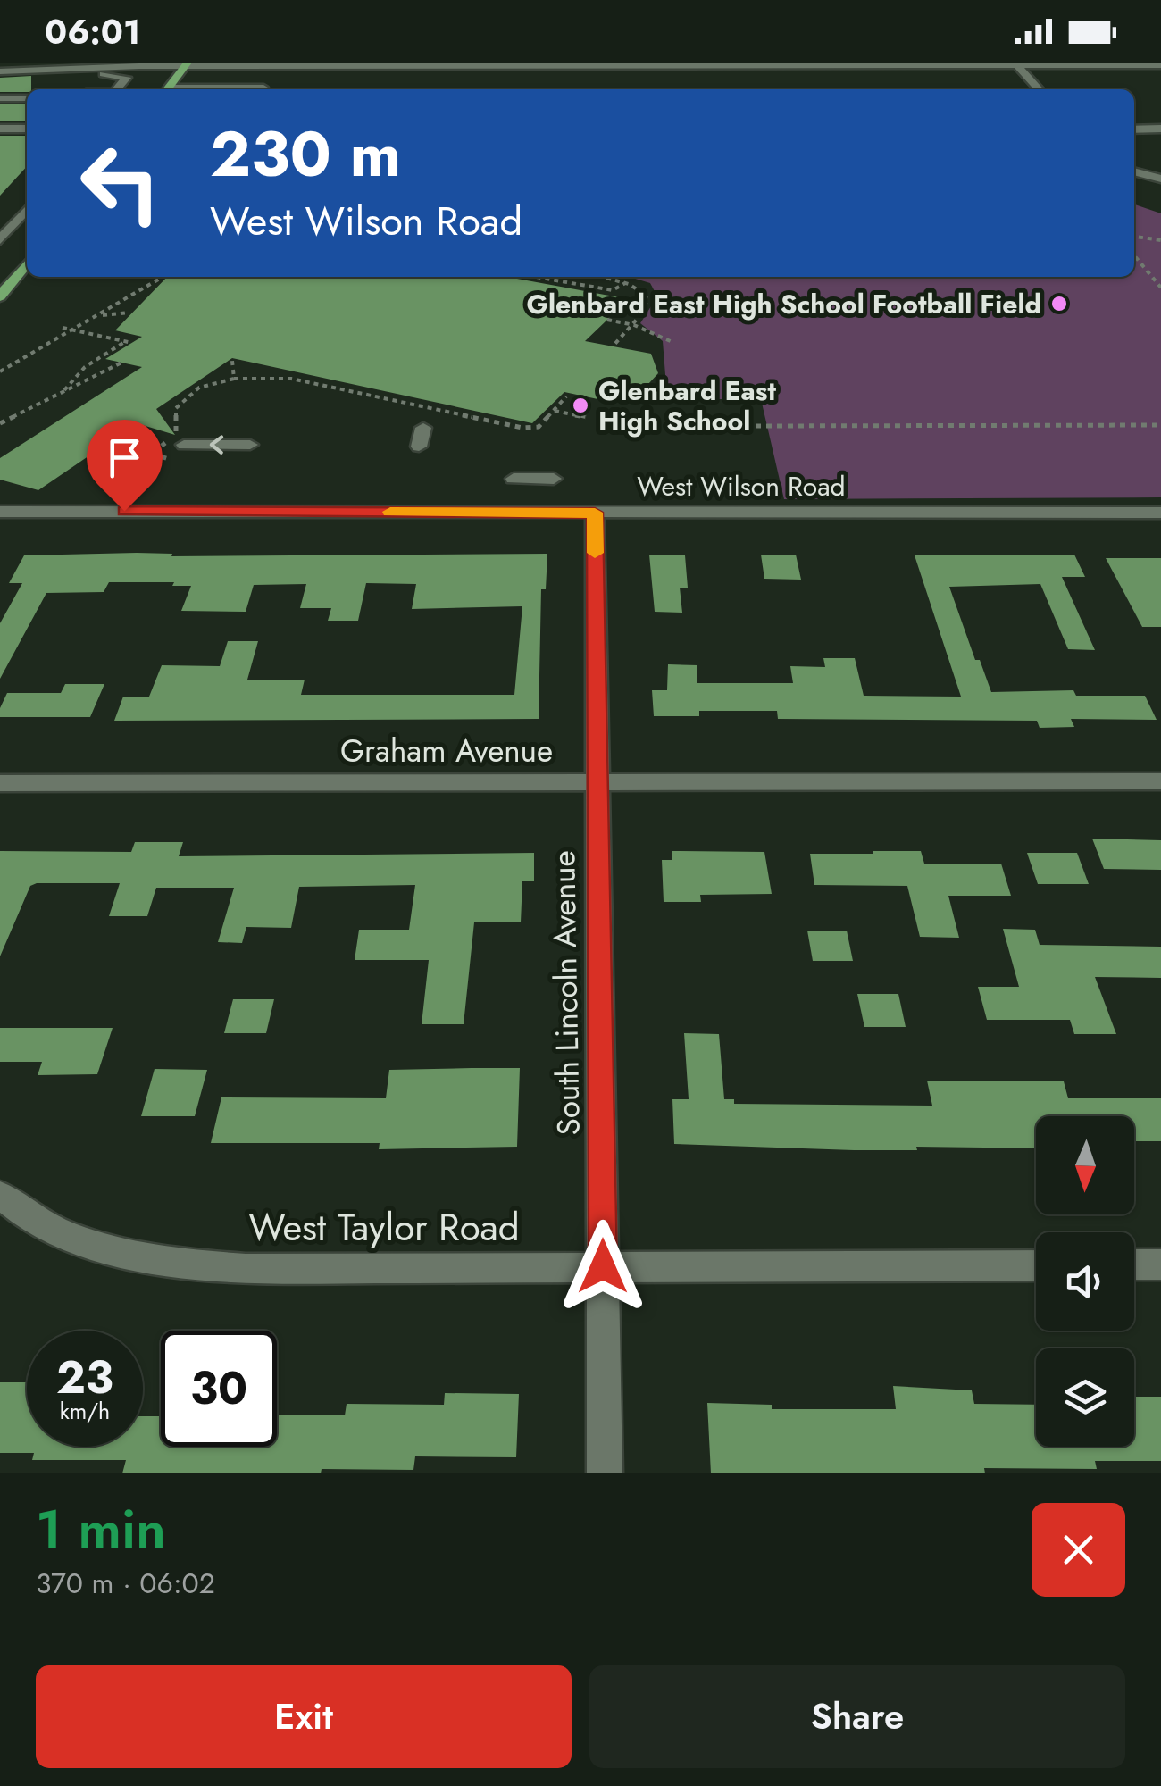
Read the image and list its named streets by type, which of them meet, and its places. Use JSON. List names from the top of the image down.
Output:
{
  "streets": {
    "street": [
      "West Wilson Road",
      "Graham Avenue",
      "South Lincoln Avenue",
      "West Taylor Road"
    ]
  },
  "crossings": [
    ["West Wilson Road", "South Lincoln Avenue"],
    ["Graham Avenue", "South Lincoln Avenue"],
    ["South Lincoln Avenue", "West Taylor Road"]
  ],
  "places": ["Glenbard East High School Football Field", "Glenbard East High School"],
  "north": "bottom",
  "page": {
    "status": "06:01",
    "turn": ["230 m", "West Wilson Road"],
    "speed": "23 km/h",
    "limit": "30",
    "heading": ["1 min", "370 m · 06:02"],
    "buttons": ["Exit", "Share"]
  }
}
